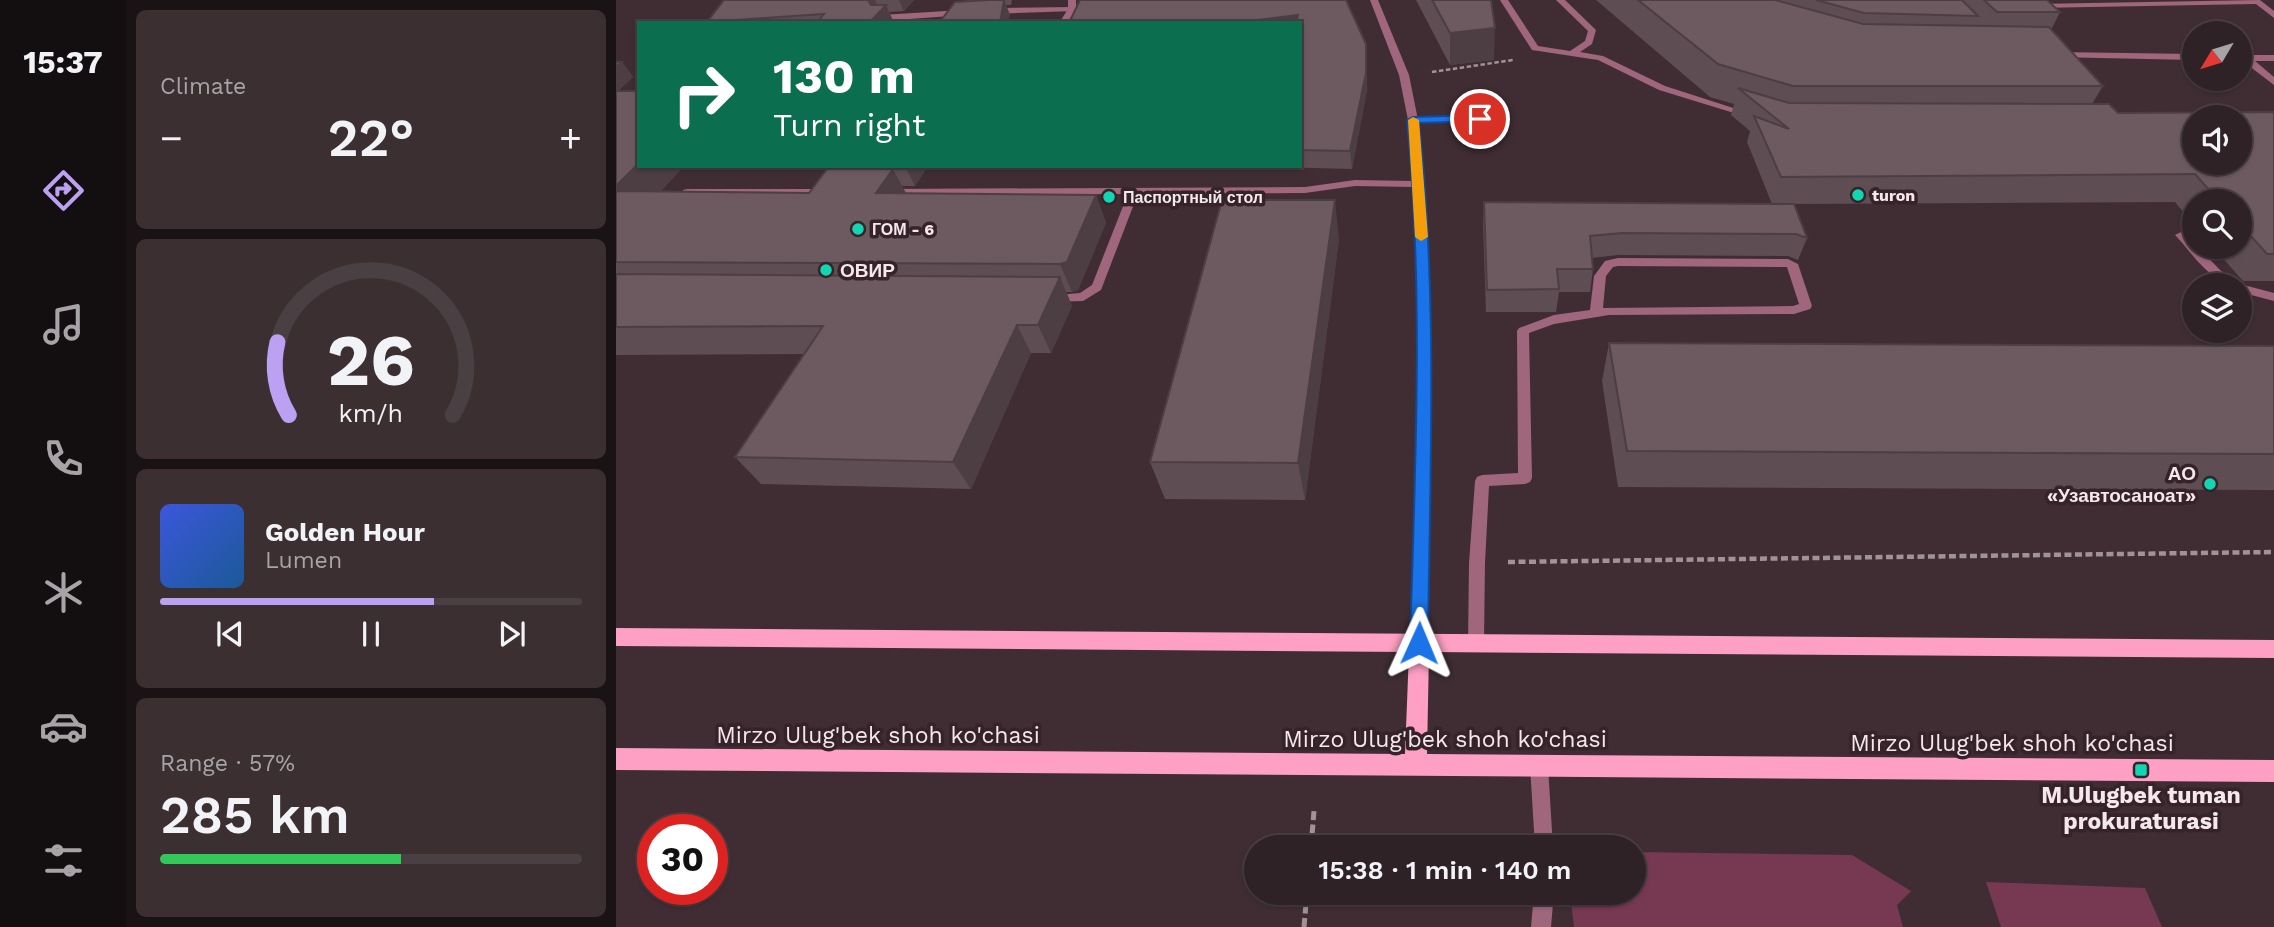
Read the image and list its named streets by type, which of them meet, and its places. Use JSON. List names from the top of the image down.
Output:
{
  "streets": {
    "main road": ["Mirzo Ulug'bek shoh ko'chasi"]
  },
  "places": {
    "other": [
      "turon",
      "Паспортный стол",
      "ГОМ - 6",
      "ОВИР",
      "АО «Узавтосаноат»"
    ],
    "transit": ["M.Ulugbek tuman prokuraturasi"]
  },
  "north": "bottom left",
  "page": {
    "tabs": "15:37",
    "tile": [
      "Climate",
      ["Range · 57%", "285 km"]
    ],
    "turn": ["130 m", "Turn right"],
    "heat": ["−", "22°", "+"],
    "song": ["Golden Hour", "Lumen"],
    "limit": "30",
    "trip": "15:38 · 1 min · 140 m",
    "gauge": ["26", "km/h"]
  }
}
